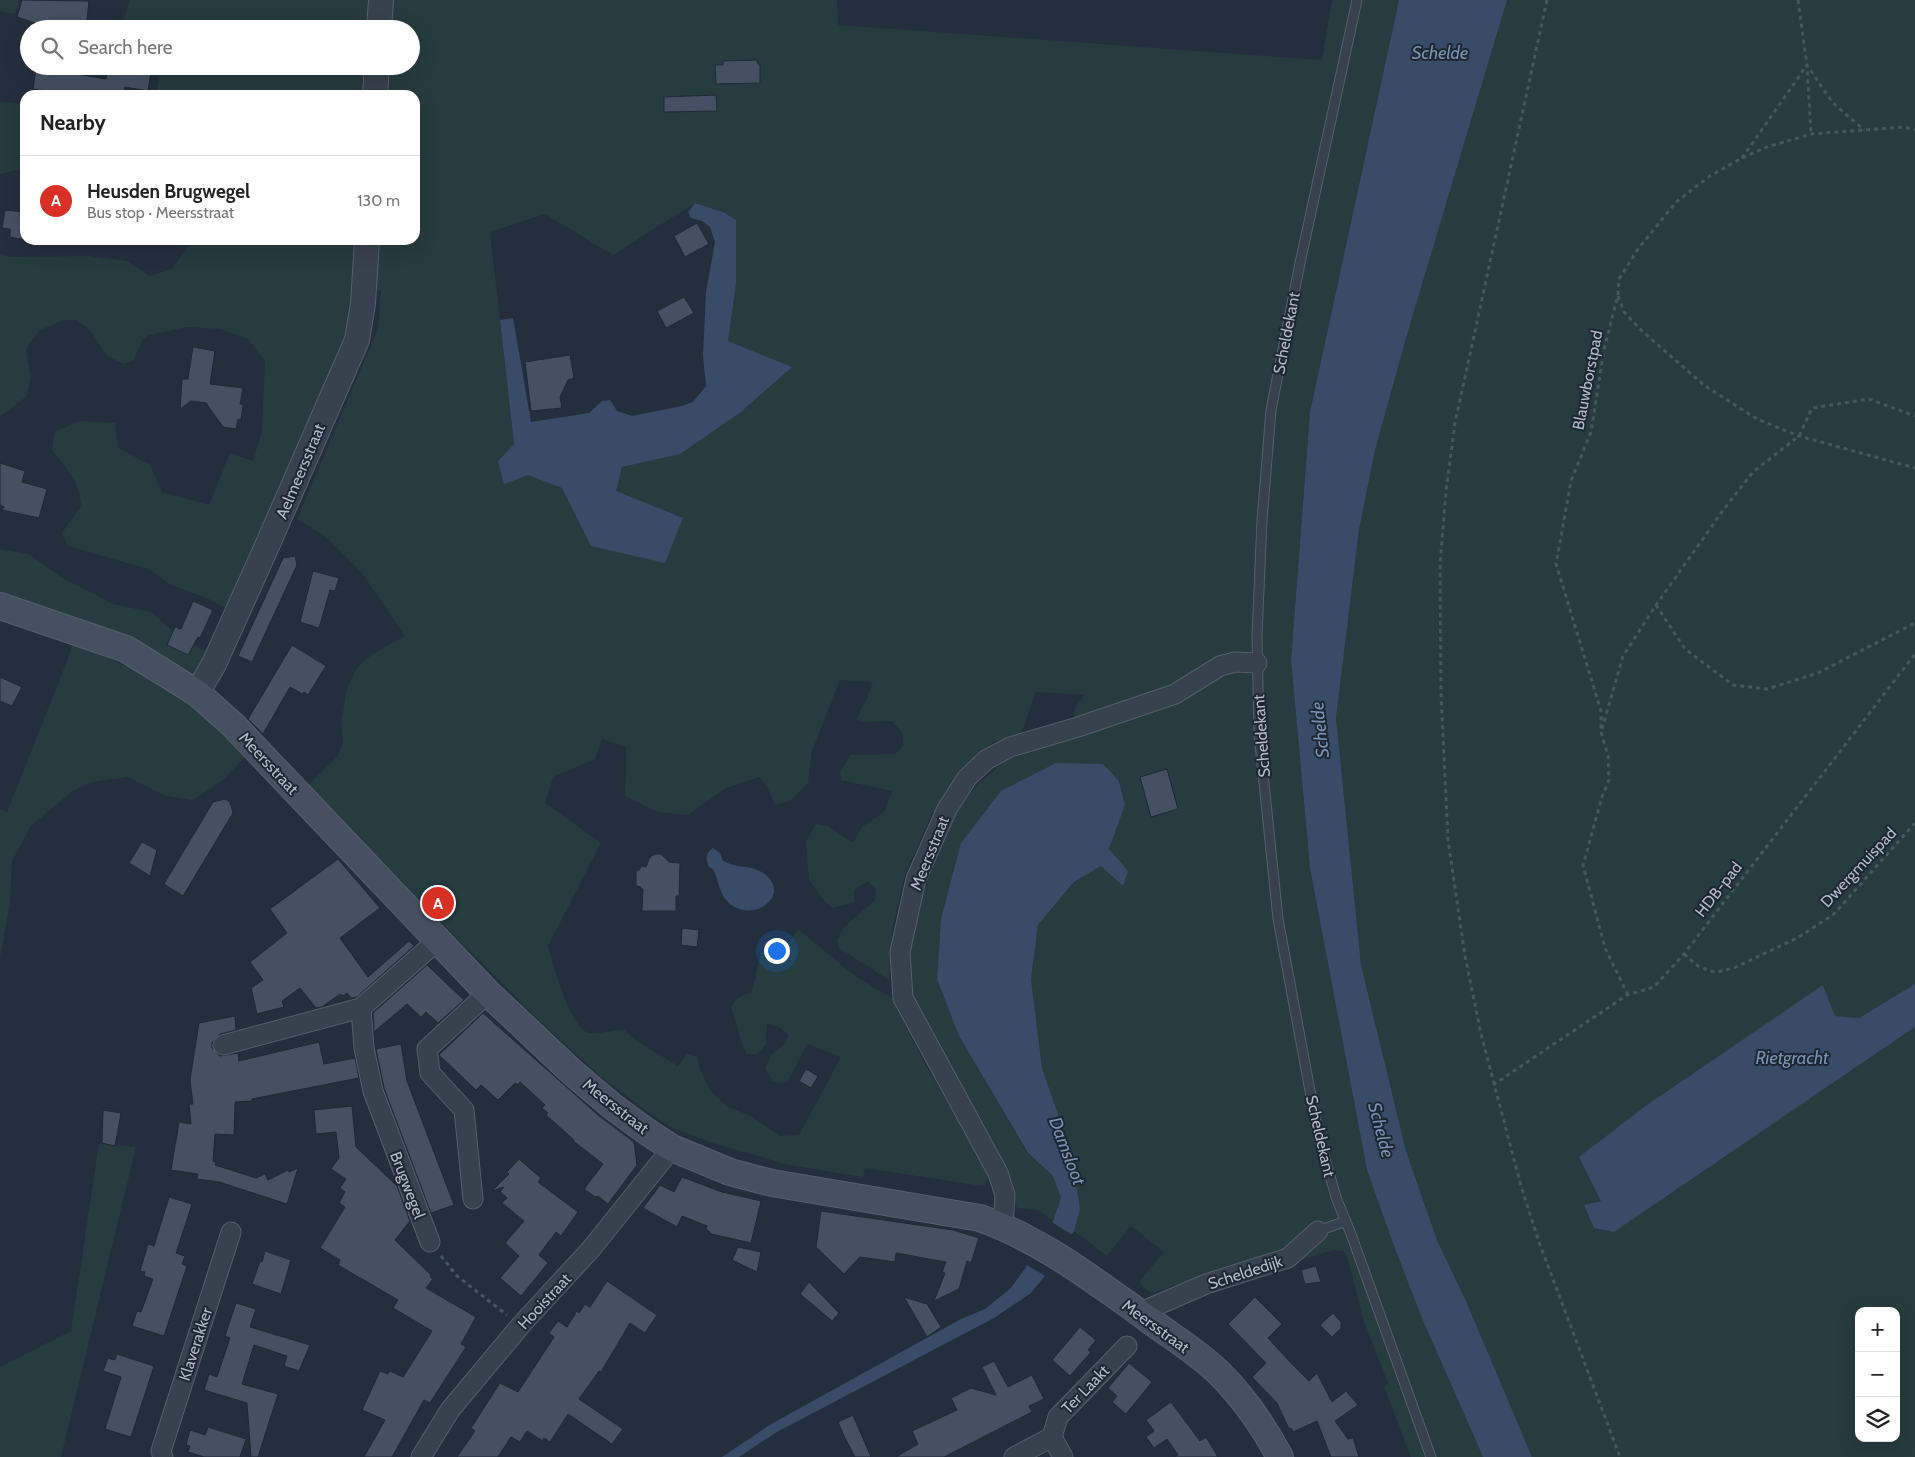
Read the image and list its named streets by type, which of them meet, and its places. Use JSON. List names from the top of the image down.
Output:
{
  "streets": {
    "main road": ["Meersstraat"],
    "street": [
      "Aelmeersstraat",
      "Brugwegel",
      "Scheldedijk",
      "Hooistraat",
      "Klaverakker",
      "Ter Laakt"
    ],
    "lane": ["Scheldekant"],
    "path": ["Blauwborstpad", "Dwergmuispad", "HDB-pad"]
  },
  "crossings": [
    ["Scheldekant", "Meersstraat"],
    ["Scheldekant", "Scheldedijk"],
    ["Blauwborstpad", "HDB-pad"],
    ["Aelmeersstraat", "Meersstraat"],
    ["Meersstraat", "Scheldedijk"],
    ["Meersstraat", "Hooistraat"],
    ["Dwergmuispad", "HDB-pad"]
  ],
  "water": ["Schelde", "Rietgracht", "Damsloot"],
  "page": {
    "search": "Search here",
    "heading": "Nearby",
    "list": [
      {
        "mark": "A",
        "name": "Heusden Brugwegel",
        "note": "Bus stop · Meersstraat",
        "value": "130 m"
      }
    ],
    "pins": "A",
    "map_buttons": ["+", "−"]
  }
}
